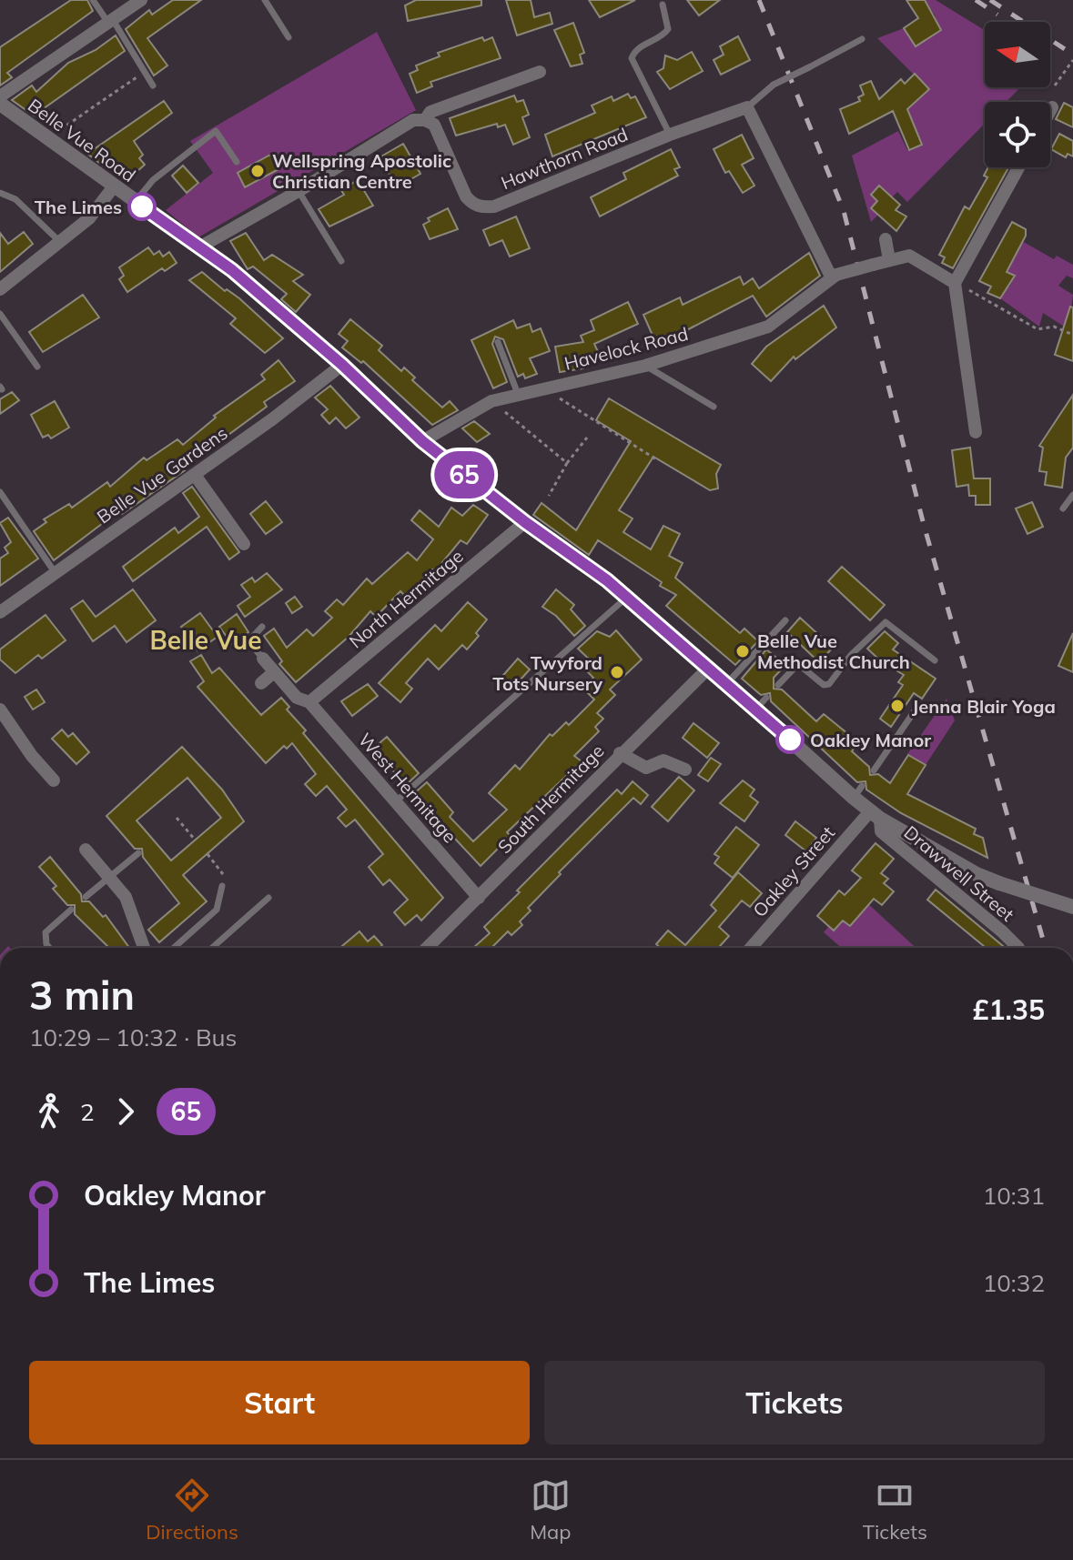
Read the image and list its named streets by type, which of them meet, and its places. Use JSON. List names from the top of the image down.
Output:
{
  "streets": {
    "street": [
      "Belle Vue Road",
      "Hawthorn Road",
      "Havelock Road",
      "Belle Vue Gardens",
      "North Hermitage",
      "West Hermitage",
      "South Hermitage",
      "Oakley Street",
      "Drawwell Street"
    ]
  },
  "crossings": [
    ["Belle Vue Road", "Havelock Road"],
    ["Belle Vue Road", "Belle Vue Gardens"],
    ["Belle Vue Road", "North Hermitage"],
    ["Belle Vue Road", "South Hermitage"],
    ["Belle Vue Road", "Oakley Street"],
    ["Belle Vue Road", "Drawwell Street"],
    ["North Hermitage", "West Hermitage"],
    ["West Hermitage", "South Hermitage"],
    ["Oakley Street", "Drawwell Street"]
  ],
  "districts": ["Belle Vue"],
  "places": [
    "Wellspring Apostolic Christian Centre",
    "The Limes",
    "Belle Vue Methodist Church",
    "Twyford Tots Nursery",
    "Jenna Blair Yoga",
    "Oakley Manor"
  ],
  "lines": ["bus line 65"],
  "north": "left",
  "page": {
    "on_map": "65",
    "heading": ["3 min", "10:29 – 10:32 · Bus", "£1.35"],
    "legs": ["2", "65"],
    "list": [
      {
        "name": "Oakley Manor",
        "value": "10:31"
      },
      {
        "name": "The Limes",
        "value": "10:32"
      }
    ],
    "buttons": ["Start", "Tickets"],
    "tabs": ["Directions", "Map", "Tickets"]
  }
}
